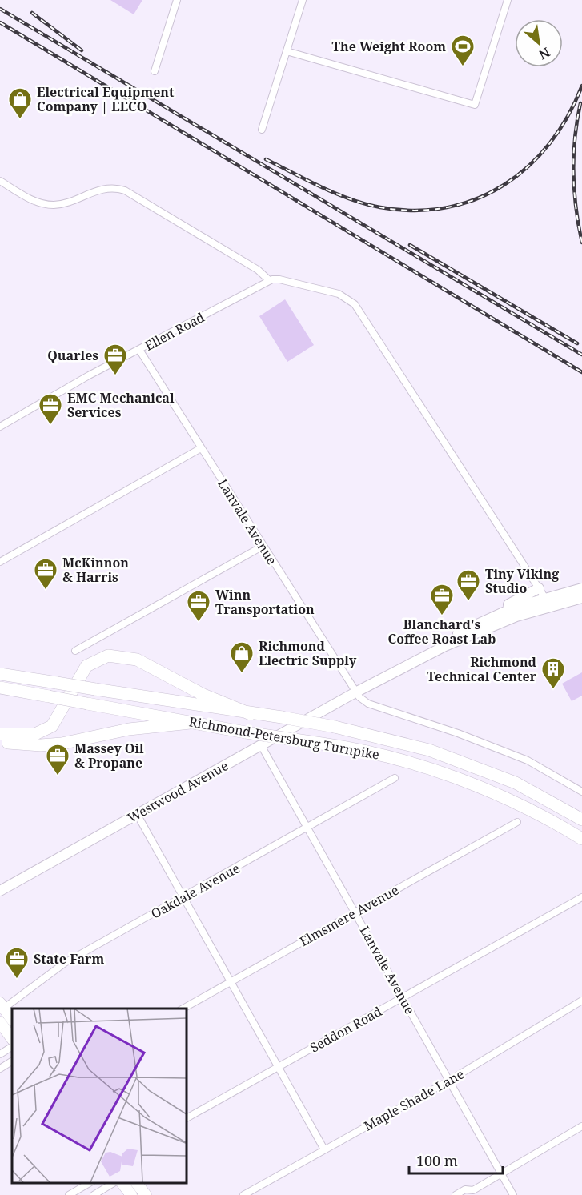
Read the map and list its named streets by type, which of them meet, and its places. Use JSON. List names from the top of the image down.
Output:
{
  "streets": {
    "highway": ["Richmond-Petersburg Turnpike"],
    "main road": ["Westwood Avenue"],
    "street": [
      "Ellen Road",
      "Lanvale Avenue",
      "Oakdale Avenue",
      "Elmsmere Avenue",
      "Seddon Road",
      "Maple Shade Lane"
    ]
  },
  "crossings": [
    ["Ellen Road", "Lanvale Avenue"],
    ["Lanvale Avenue", "Westwood Avenue"],
    ["Lanvale Avenue", "Oakdale Avenue"],
    ["Lanvale Avenue", "Elmsmere Avenue"],
    ["Lanvale Avenue", "Seddon Road"],
    ["Lanvale Avenue", "Maple Shade Lane"]
  ],
  "places": {
    "sports": ["The Weight Room"],
    "shop": ["Electrical Equipment Company | EECO", "Richmond Electric Supply"],
    "office": [
      "Quarles",
      "EMC Mechanical Services",
      "McKinnon & Harris",
      "Tiny Viking Studio",
      "Blanchard's Coffee Roast Lab",
      "Winn Transportation",
      "Massey Oil & Propane",
      "State Farm"
    ],
    "building": ["Richmond Technical Center"]
  },
  "scale_bar": "100 m",
  "north": "bottom right"
}
